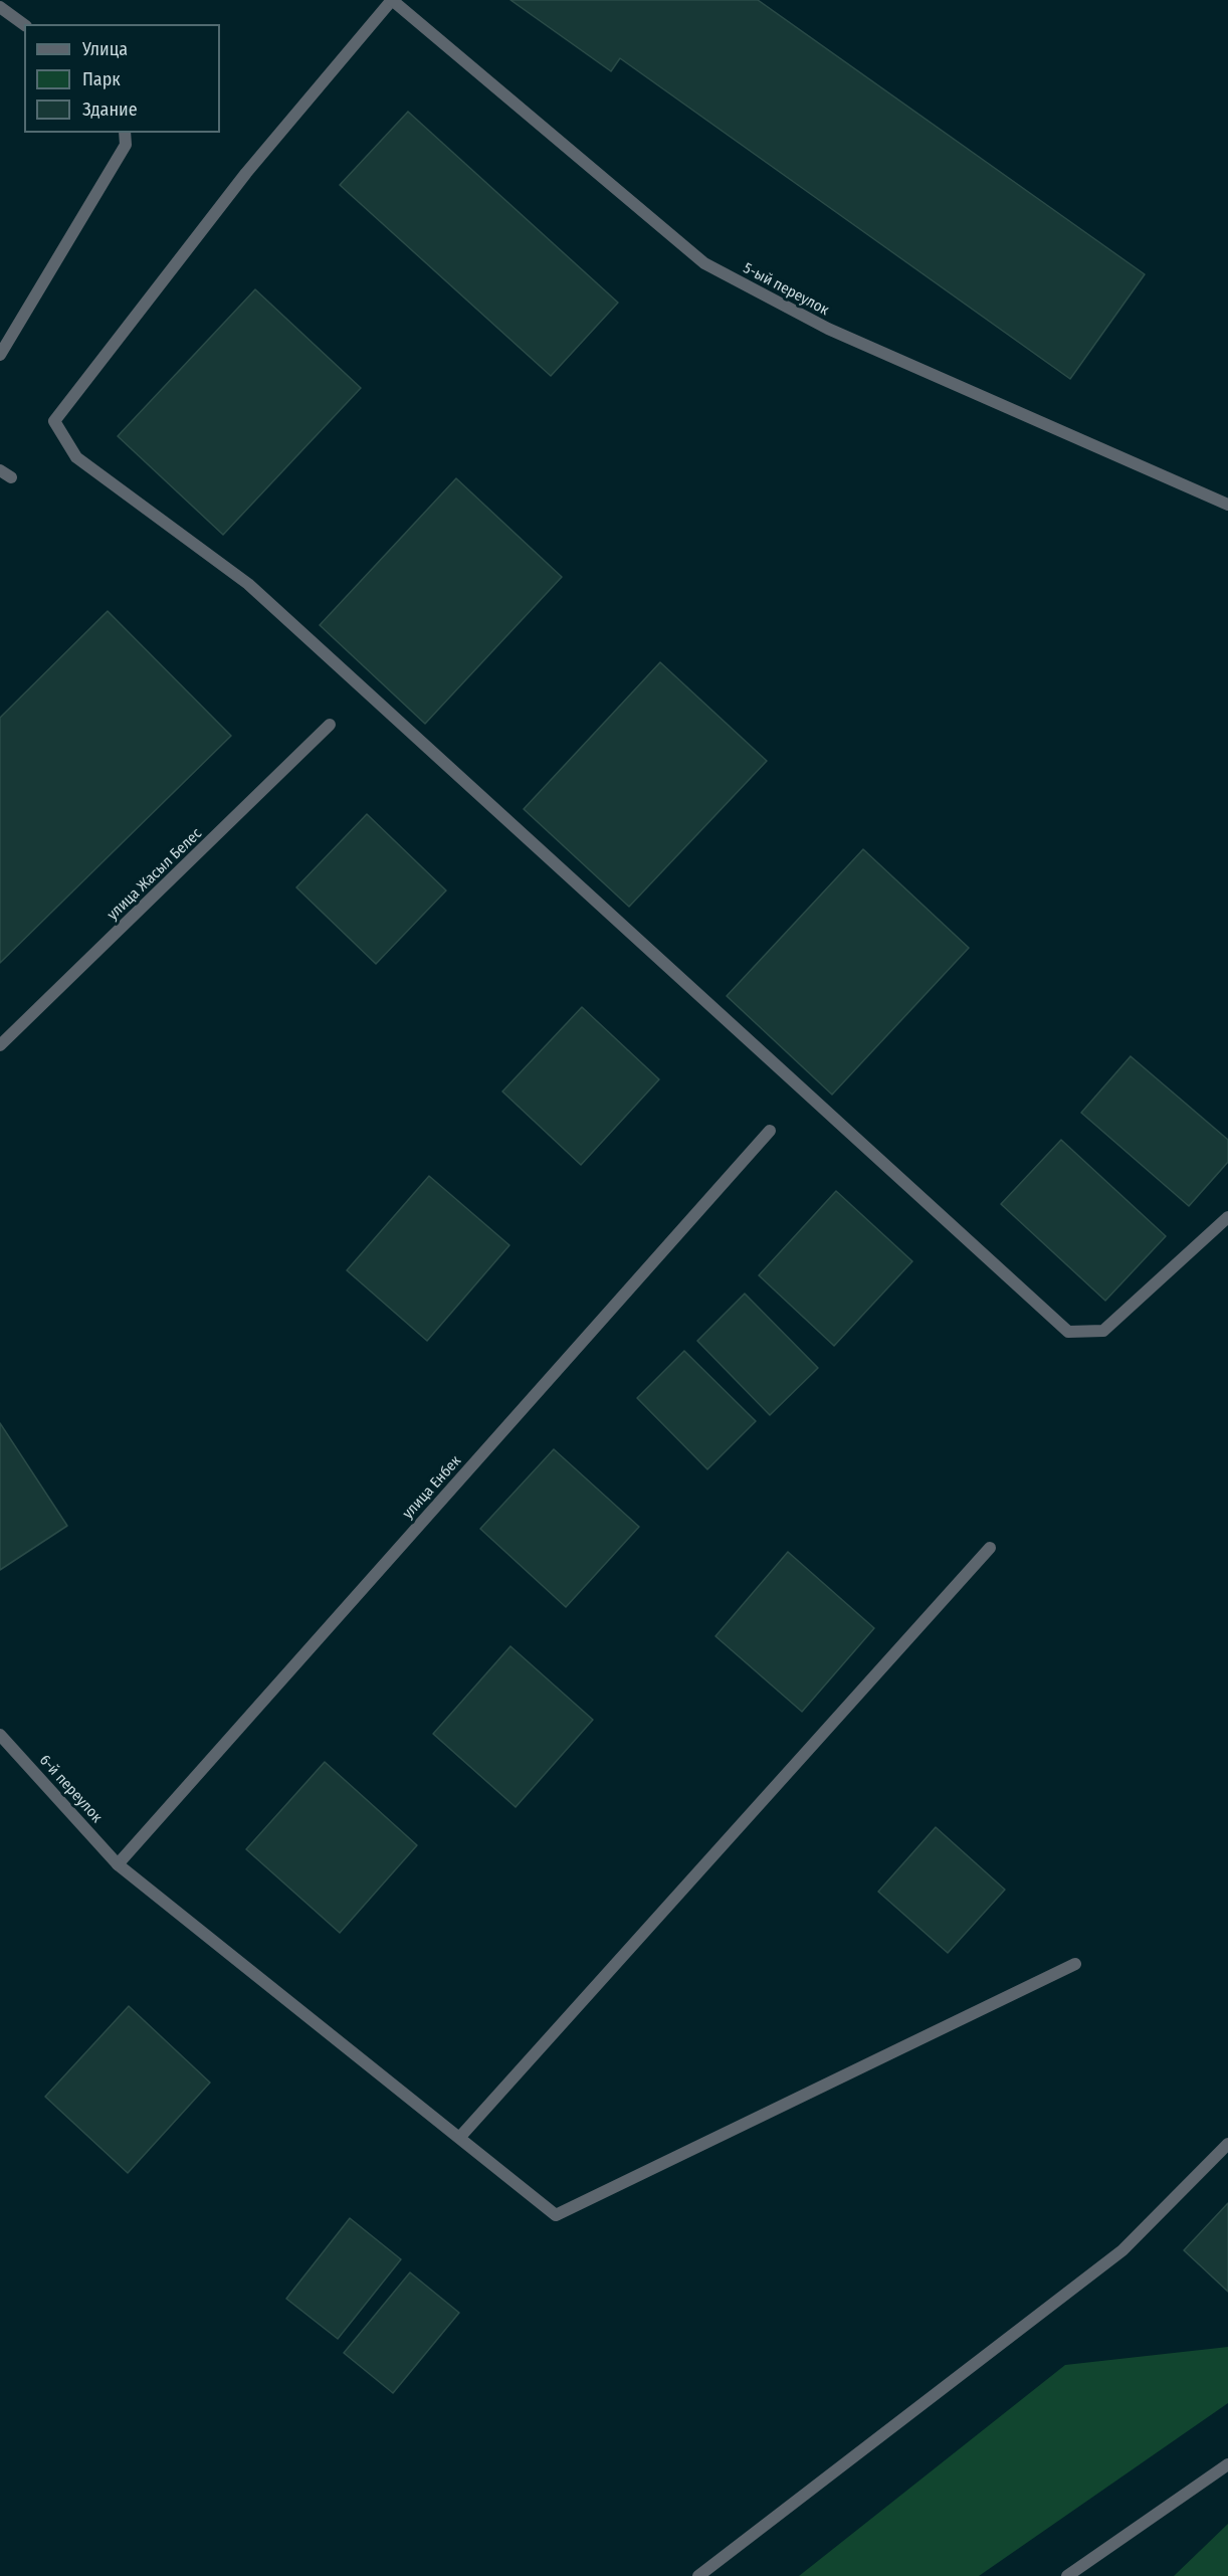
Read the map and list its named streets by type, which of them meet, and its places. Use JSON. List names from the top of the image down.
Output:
{
  "streets": {
    "street": [
      "5-ый переулок",
      "улица Жасыл Белес",
      "улица Енбек",
      "6-й переулок"
    ]
  },
  "crossings": [
    ["улица Енбек", "6-й переулок"]
  ],
  "legend": ["Улица", "Парк", "Здание"]
}
